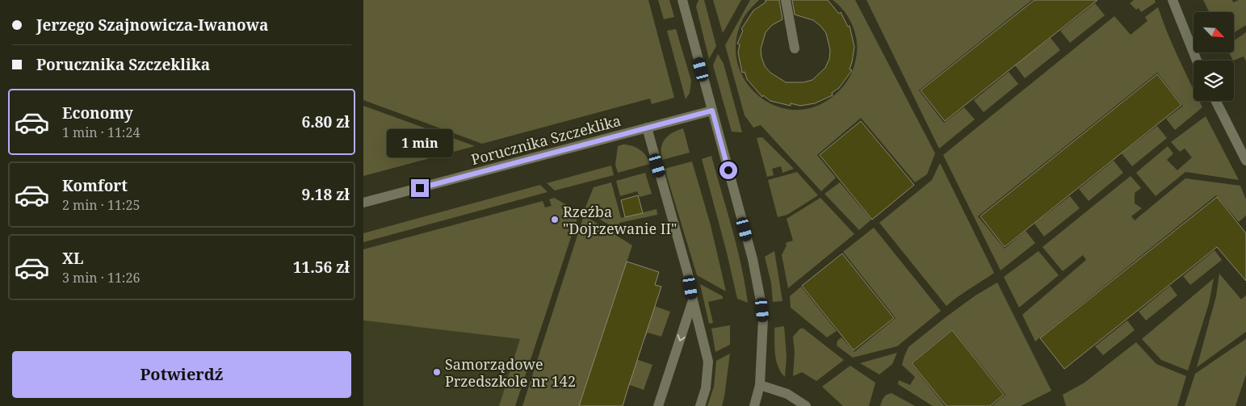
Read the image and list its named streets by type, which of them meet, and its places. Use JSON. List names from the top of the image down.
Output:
{
  "streets": {
    "street": ["Porucznika Szczeklika"]
  },
  "places": ["Rzeźba \"Dojrzewanie II\"", "Samorządowe Przedszkole nr 142"],
  "north": "bottom right",
  "page": {
    "banner": ["Jerzego Szajnowicza-Iwanowa", "Porucznika Szczeklika"],
    "list": [
      {
        "name": "Economy",
        "note": "1 min · 11:24",
        "value": "6.80 zł"
      },
      {
        "name": "Komfort",
        "note": "2 min · 11:25",
        "value": "9.18 zł"
      },
      {
        "name": "XL",
        "note": "3 min · 11:26",
        "value": "11.56 zł"
      }
    ],
    "bubble": "1 min",
    "buttons": "Potwierdź"
  }
}
